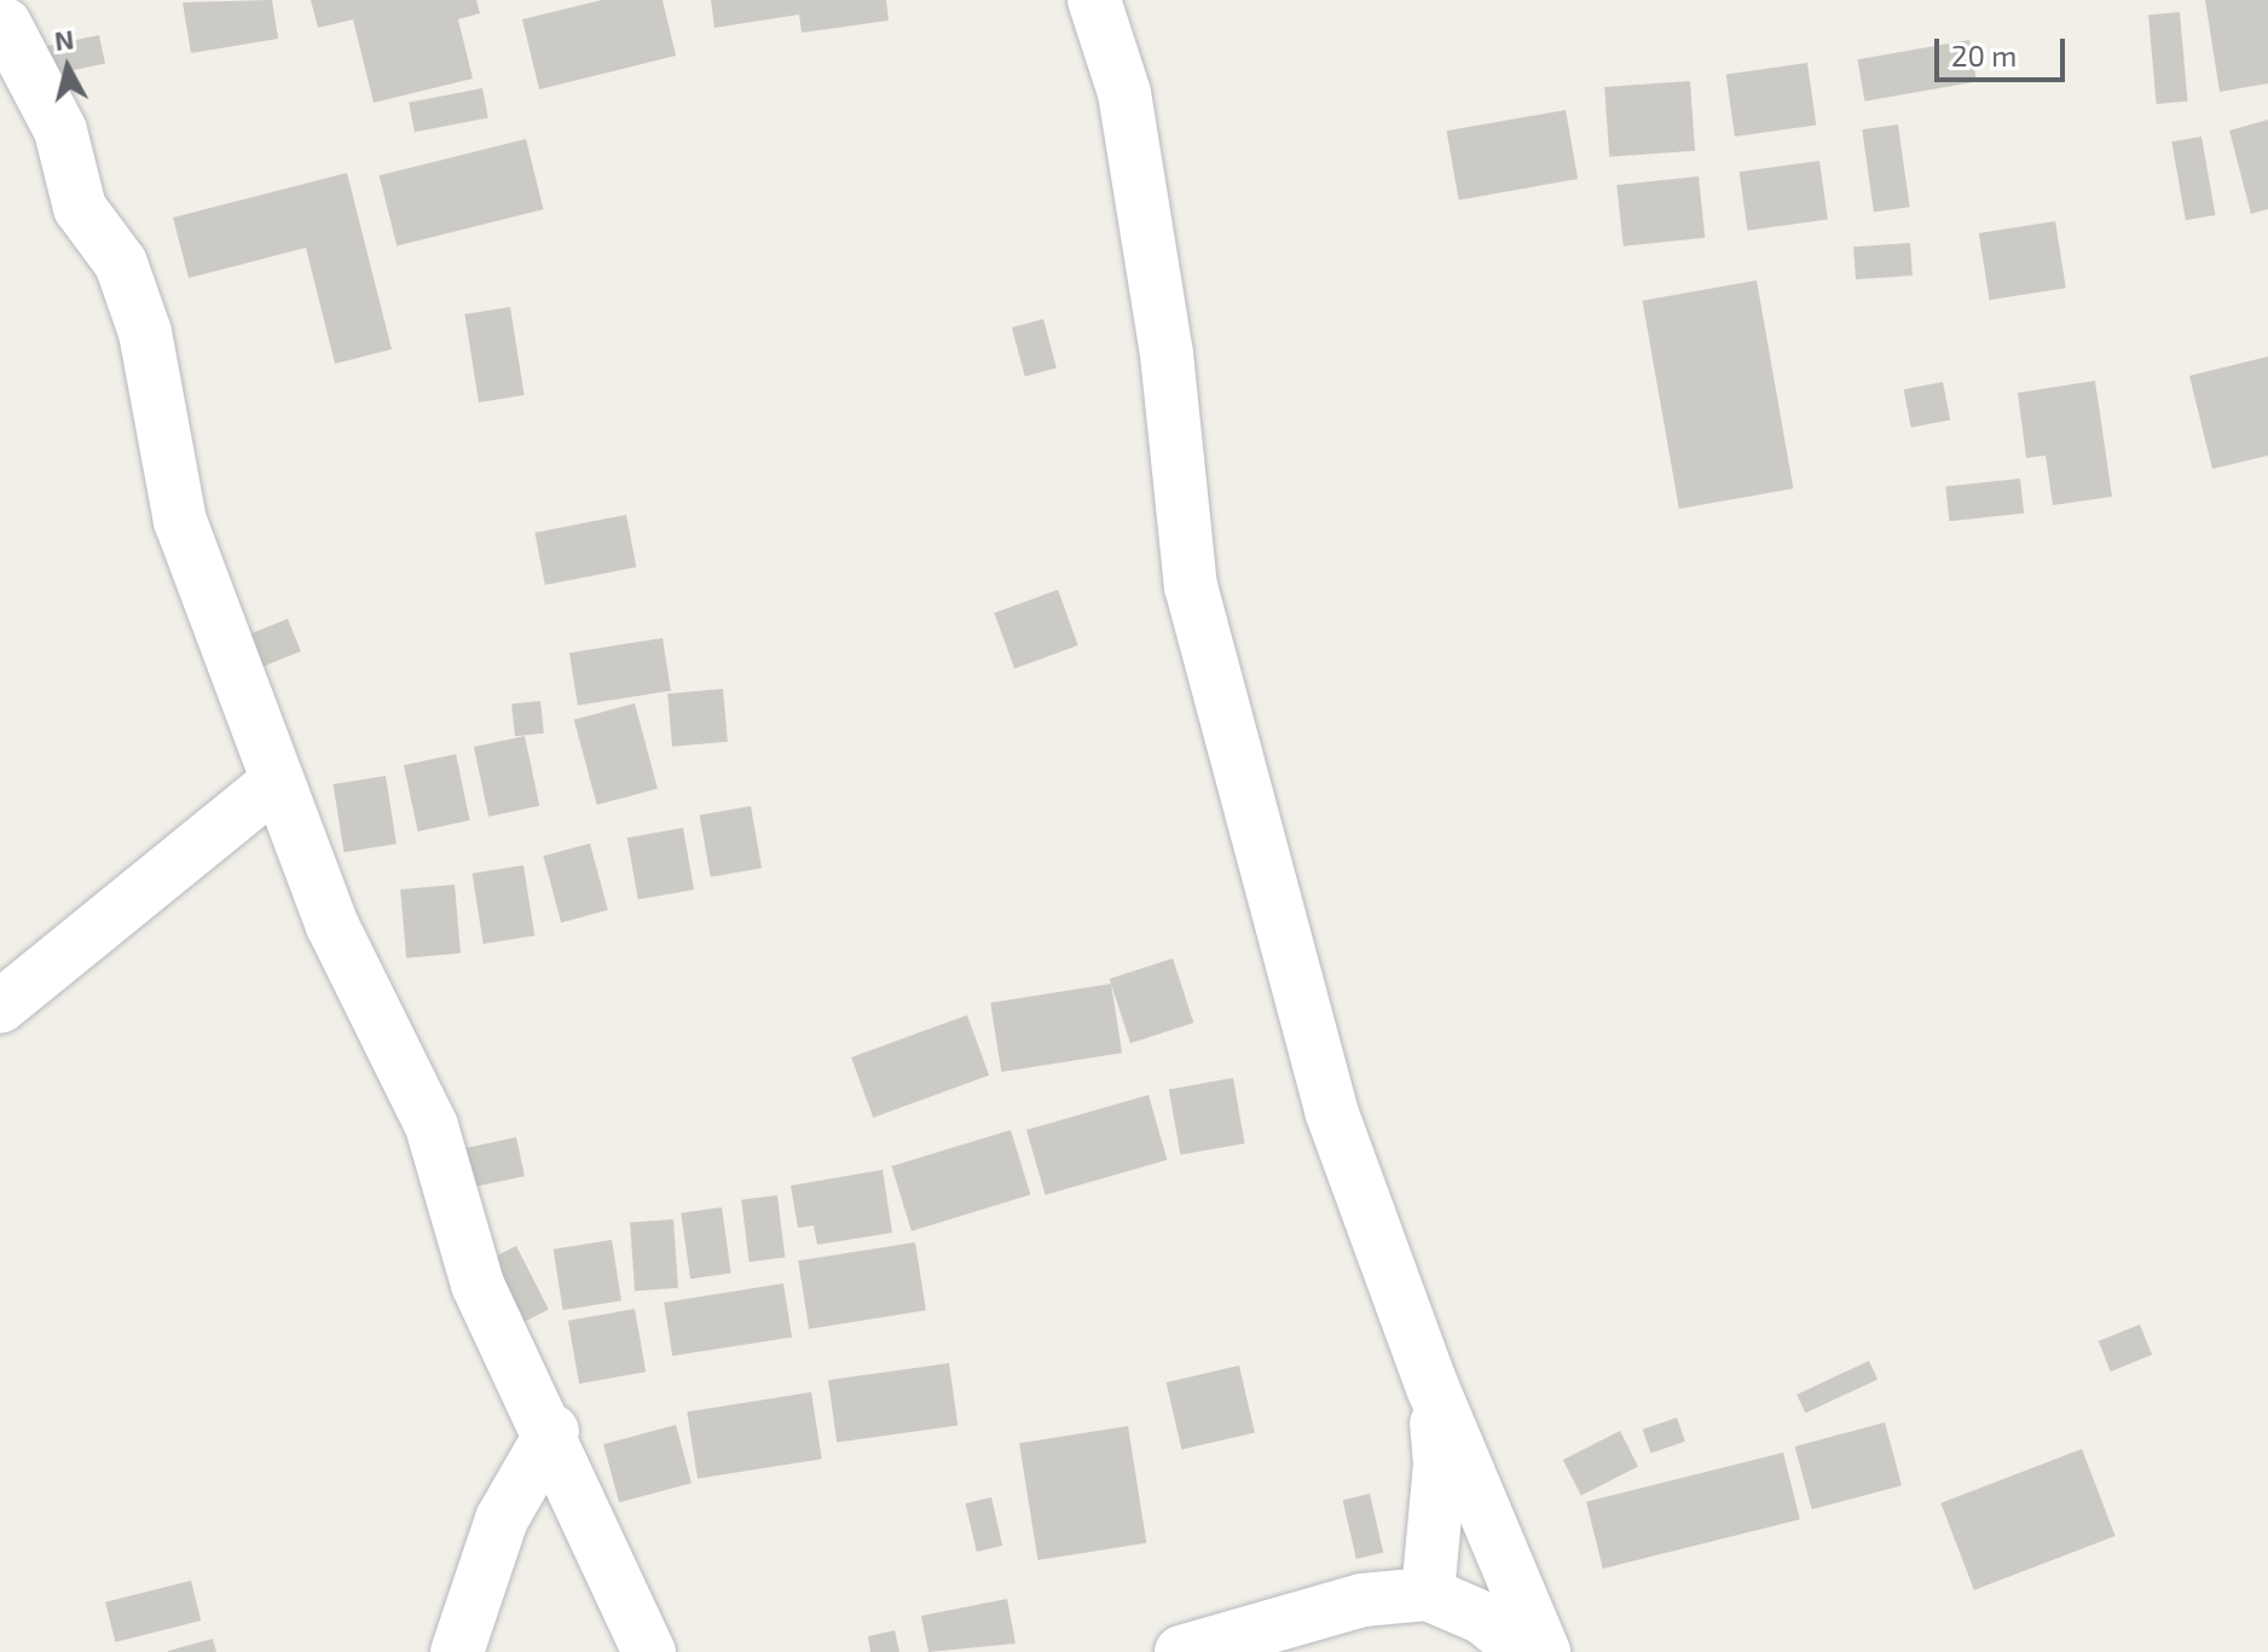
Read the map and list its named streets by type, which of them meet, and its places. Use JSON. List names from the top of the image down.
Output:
{
  "scale_bar": "20 m",
  "north": "top"
}
